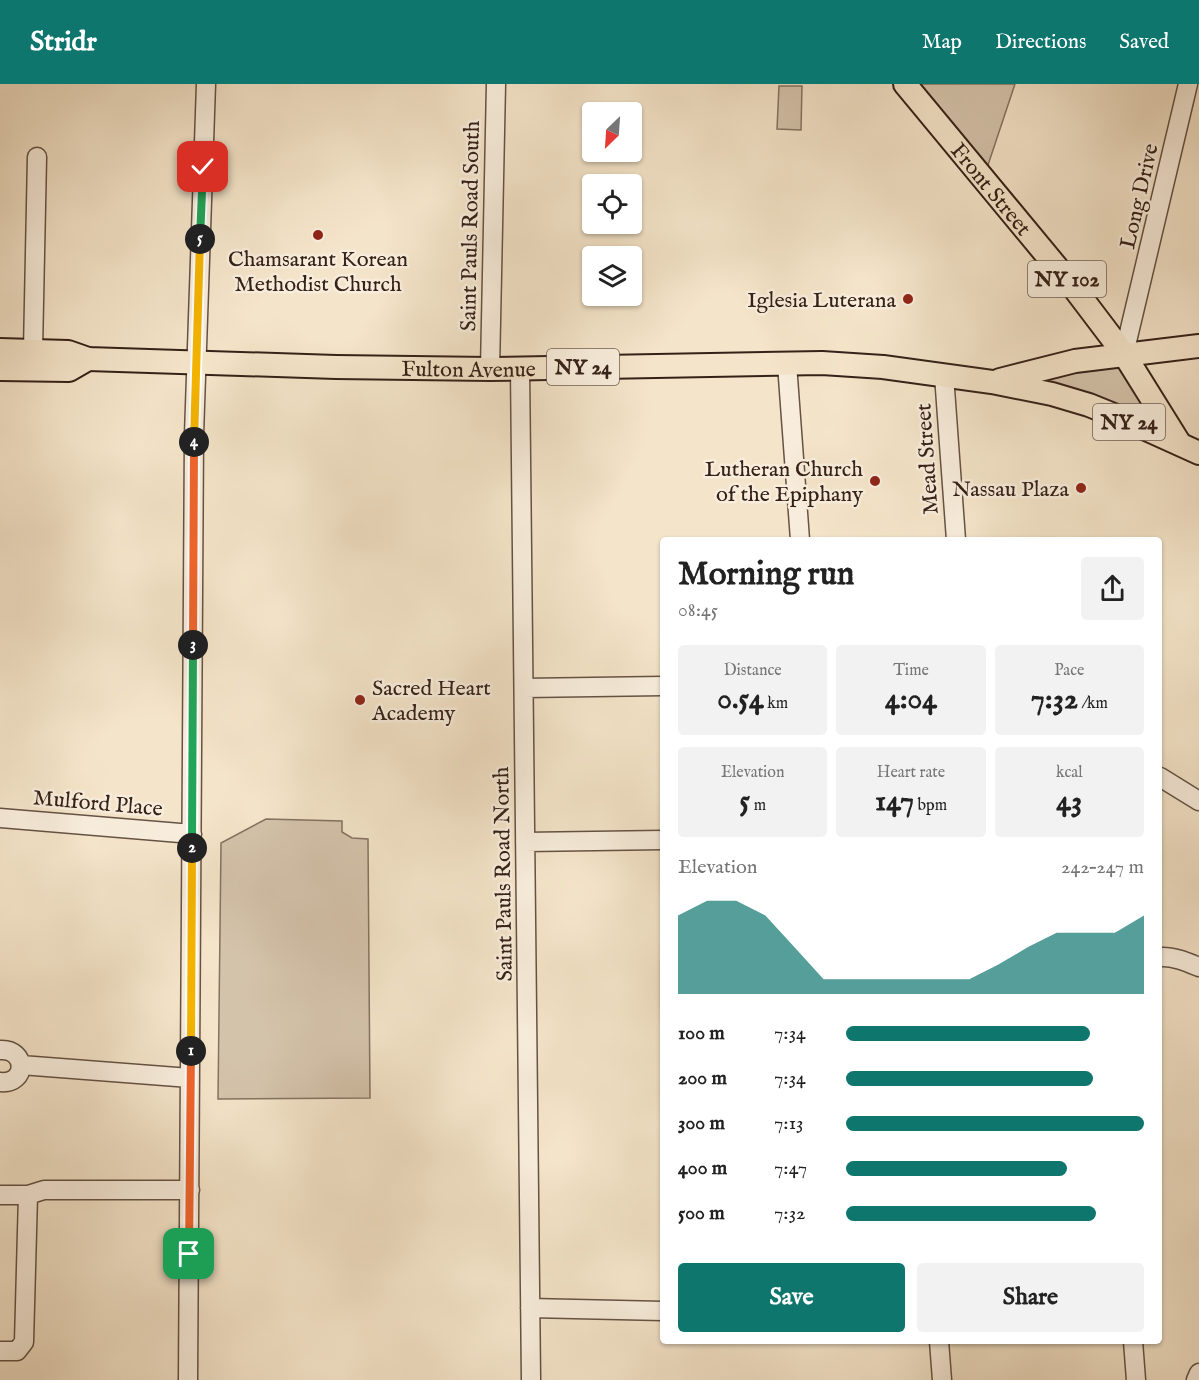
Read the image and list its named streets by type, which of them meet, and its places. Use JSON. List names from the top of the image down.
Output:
{
  "streets": {
    "main road": [
      "Front Street",
      "NY 102",
      "NY 24",
      "Fulton Avenue"
    ],
    "street": [
      "Long Drive",
      "Saint Pauls Road South",
      "Mead Street",
      "Mulford Place",
      "Saint Pauls Road North"
    ]
  },
  "crossings": [
    ["Front Street", "Long Drive"],
    ["Front Street", "NY 24"],
    ["Saint Pauls Road South", "Fulton Avenue"],
    ["NY 24", "Fulton Avenue"],
    ["Fulton Avenue", "Mead Street"],
    ["Fulton Avenue", "Saint Pauls Road North"]
  ],
  "places": [
    "Chamsarant Korean Methodist Church",
    "Iglesia Luterana",
    "Lutheran Church of the Epiphany",
    "Nassau Plaza",
    "Sacred Heart Academy"
  ],
  "north": "bottom left",
  "page": {
    "header": "Stridr",
    "nav": ["Map", "Directions", "Saved"],
    "pins": [
      "5",
      "4",
      "3",
      "2",
      "1"
    ],
    "heading": ["Morning run", "08:45"],
    "stats": [
      ["Distance", "0.54 km"],
      ["Time", "4:04"],
      ["Pace", "7:32 /km"],
      ["Elevation", "5 m"],
      ["Heart rate", "147 bpm"],
      ["kcal", "43"]
    ],
    "chart": ["Elevation", "242–247 m"],
    "list": [
      {
        "name": "100 m",
        "note": "7:34"
      },
      {
        "name": "200 m",
        "note": "7:34"
      },
      {
        "name": "300 m",
        "note": "7:13"
      },
      {
        "name": "400 m",
        "note": "7:47"
      },
      {
        "name": "500 m",
        "note": "7:32"
      }
    ],
    "buttons": ["Save", "Share"]
  }
}
